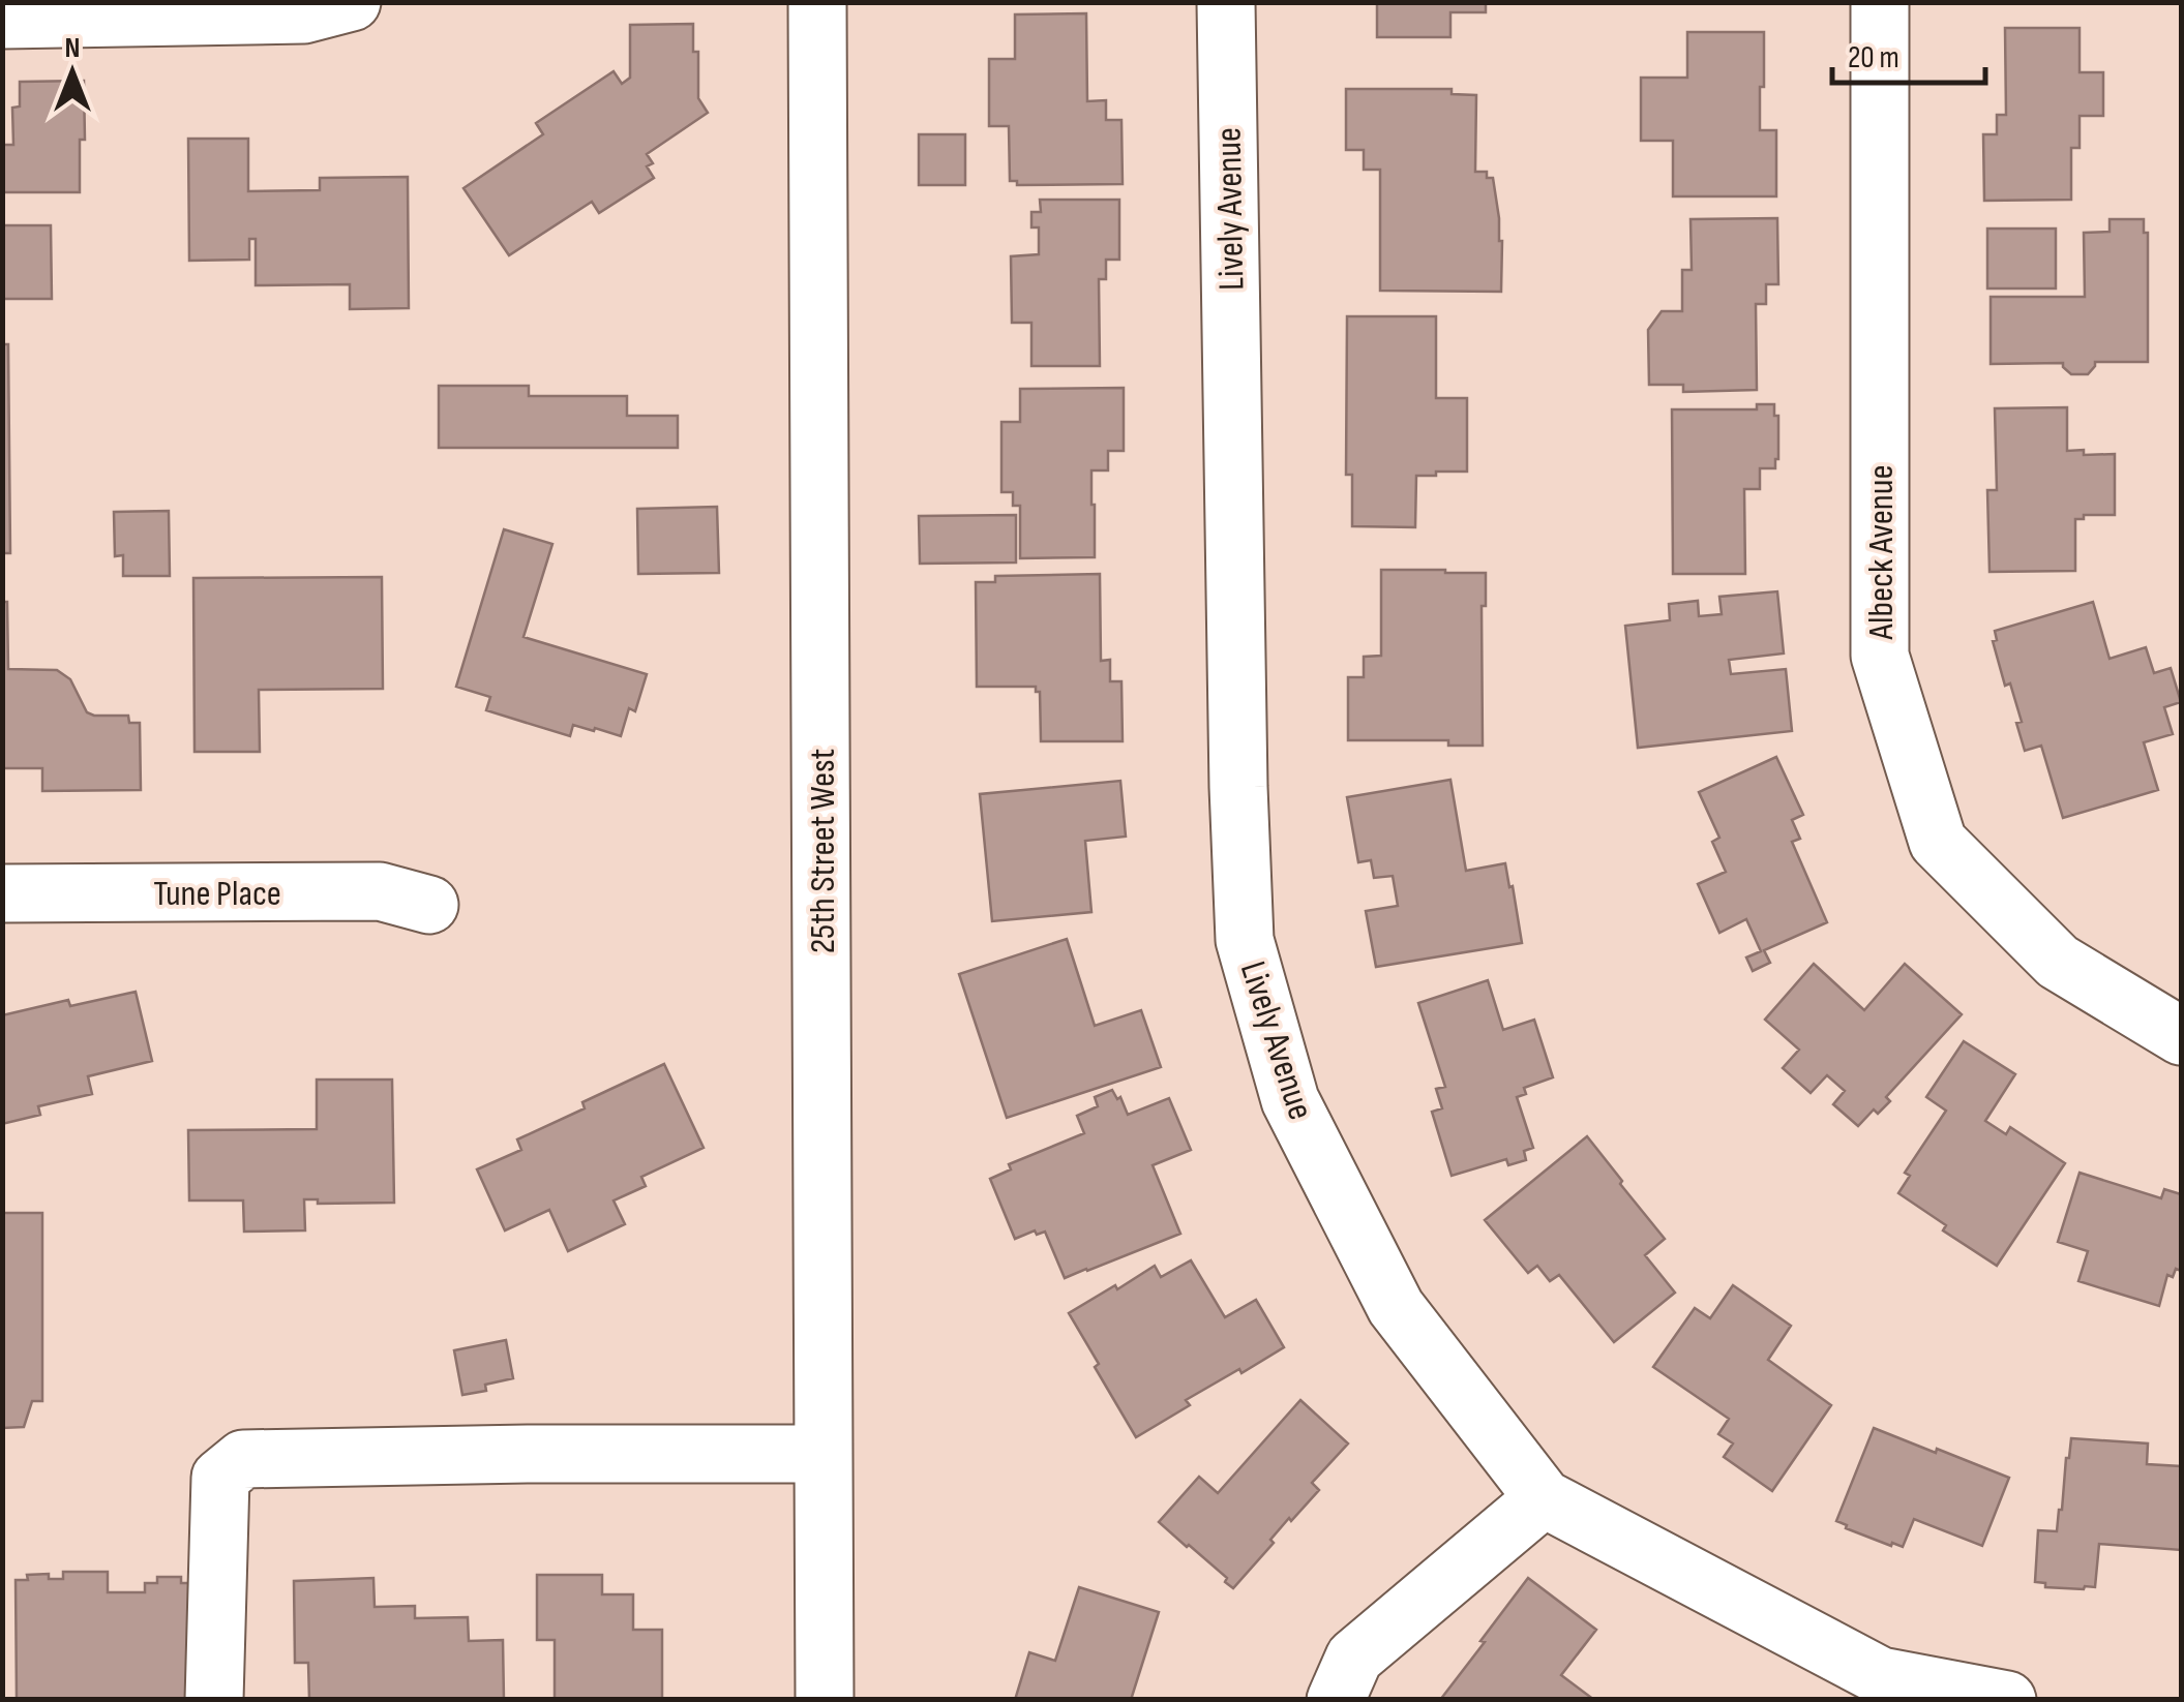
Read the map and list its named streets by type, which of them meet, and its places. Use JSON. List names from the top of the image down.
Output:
{
  "streets": {
    "street": [
      "Lively Avenue",
      "Albeck Avenue",
      "25th Street West",
      "Tune Place"
    ]
  },
  "scale_bar": "20 m",
  "north": "top"
}
